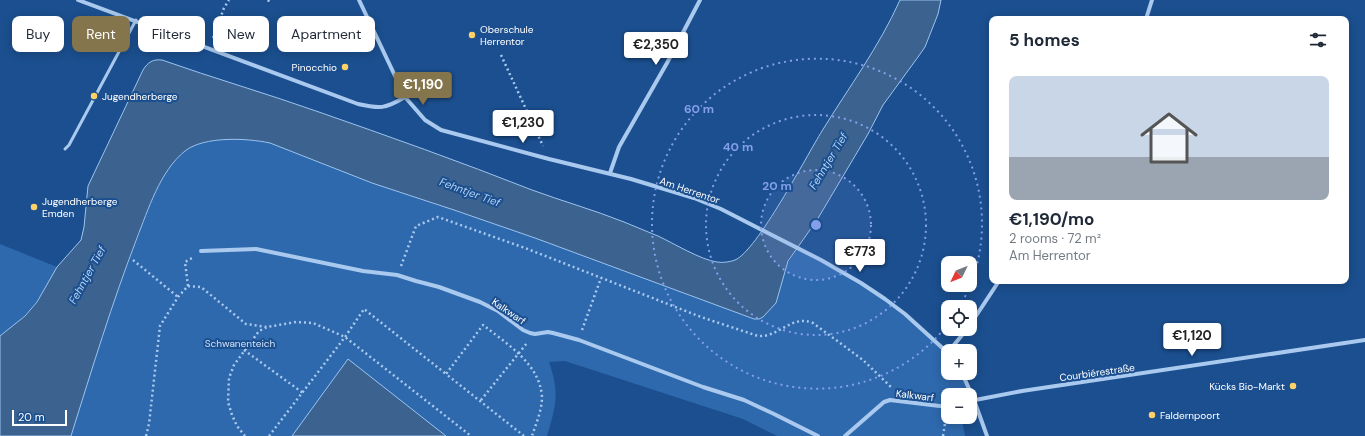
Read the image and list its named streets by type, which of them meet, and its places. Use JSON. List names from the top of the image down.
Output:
{
  "streets": {
    "street": ["Am Herrentor", "Kalkwarf", "Courbiérestraße"]
  },
  "water": ["Fehntjer Tief"],
  "parks": ["Schwanenteich"],
  "places": [
    "Oberschule Herrentor",
    "Pinocchio",
    "Jugendherberge",
    "Jugendherberge Emden",
    "Kücks Bio-Markt",
    "Faldernpoort"
  ],
  "scale_bar": "20 m",
  "north": "bottom left",
  "page": {
    "chip": [
      "Buy",
      "Rent",
      "Filters",
      "New",
      "Apartment"
    ],
    "heading": "5 homes",
    "price": [
      "€2,350",
      "€1,190",
      "€1,230",
      "€773",
      "€1,120"
    ],
    "list": [
      {
        "name": "€1,190/mo",
        "note": "2 rooms · 72 m² · Am Herrentor"
      }
    ],
    "map_buttons": ["+", "−"],
    "scale": "20 m"
  },
  "rings": ["60 m", "40 m", "20 m"]
}
